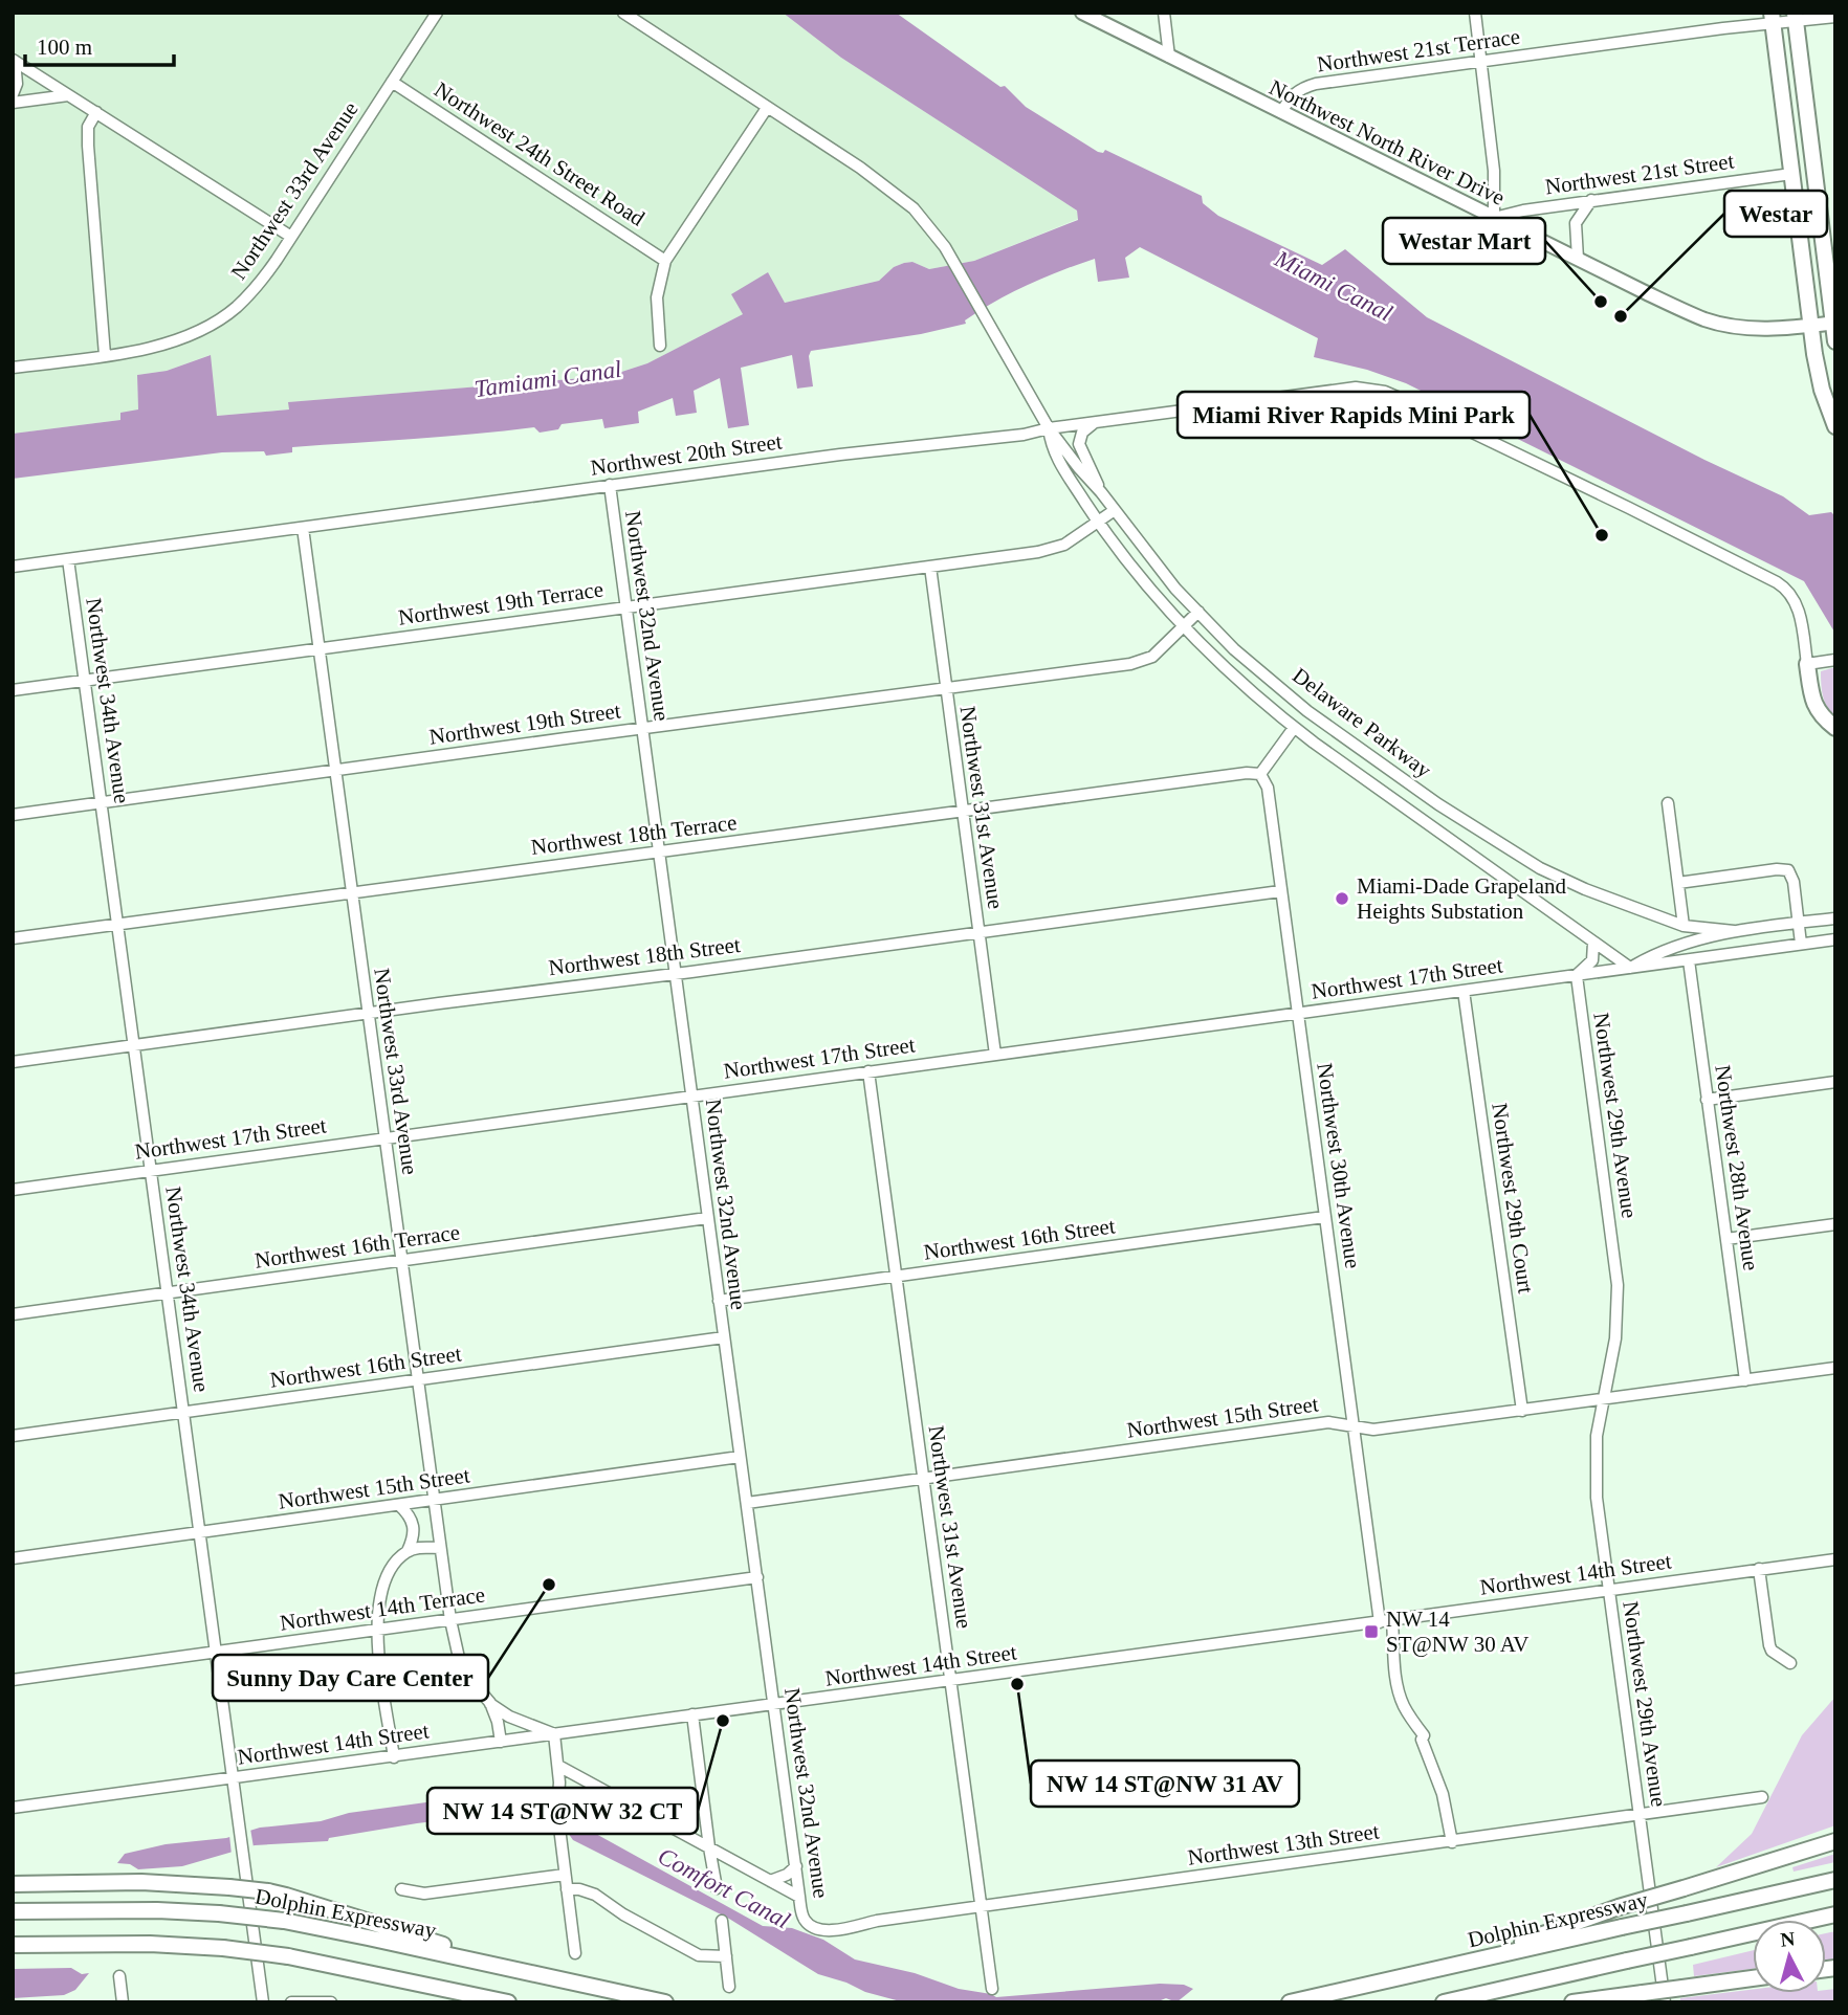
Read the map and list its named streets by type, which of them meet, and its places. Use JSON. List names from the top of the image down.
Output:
{
  "streets": {
    "highway": ["Dolphin Expressway"],
    "main road": ["Northwest North River Drive"],
    "street": [
      "Northwest 21st Terrace",
      "Northwest 24th Street Road",
      "Northwest 21st Street",
      "Northwest 33rd Avenue",
      "Northwest 20th Street",
      "Northwest 19th Terrace",
      "Northwest 32nd Avenue",
      "Northwest 34th Avenue",
      "Delaware Parkway",
      "Northwest 19th Street",
      "Northwest 31st Avenue",
      "Northwest 18th Terrace",
      "Northwest 18th Street",
      "Northwest 17th Street",
      "Northwest 29th Avenue",
      "Northwest 30th Avenue",
      "Northwest 28th Avenue",
      "Northwest 29th Court",
      "Northwest 16th Street",
      "Northwest 16th Terrace",
      "Northwest 15th Street",
      "Northwest 14th Street",
      "Northwest 14th Terrace",
      "Northwest 13th Street"
    ]
  },
  "crossings": [
    ["Northwest 21st Terrace", "Northwest North River Drive"],
    ["Northwest North River Drive", "Northwest 21st Street"],
    ["Northwest 24th Street Road", "Northwest 33rd Avenue"],
    ["Northwest 33rd Avenue", "Northwest 20th Street"],
    ["Northwest 33rd Avenue", "Northwest 19th Terrace"],
    ["Northwest 33rd Avenue", "Northwest 19th Street"],
    ["Northwest 33rd Avenue", "Northwest 18th Terrace"],
    ["Northwest 33rd Avenue", "Northwest 18th Street"],
    ["Northwest 33rd Avenue", "Northwest 17th Street"],
    ["Northwest 33rd Avenue", "Northwest 16th Street"],
    ["Northwest 33rd Avenue", "Northwest 16th Terrace"],
    ["Northwest 33rd Avenue", "Northwest 15th Street"],
    ["Northwest 33rd Avenue", "Northwest 14th Terrace"],
    ["Northwest 20th Street", "Northwest 32nd Avenue"],
    ["Northwest 20th Street", "Northwest 34th Avenue"],
    ["Northwest 20th Street", "Delaware Parkway"],
    ["Northwest 19th Terrace", "Northwest 32nd Avenue"],
    ["Northwest 19th Terrace", "Northwest 34th Avenue"],
    ["Northwest 19th Terrace", "Delaware Parkway"],
    ["Northwest 19th Terrace", "Northwest 31st Avenue"],
    ["Northwest 32nd Avenue", "Northwest 19th Street"],
    ["Northwest 32nd Avenue", "Northwest 18th Terrace"],
    ["Northwest 32nd Avenue", "Northwest 18th Street"],
    ["Northwest 32nd Avenue", "Northwest 17th Street"],
    ["Northwest 32nd Avenue", "Northwest 16th Street"],
    ["Northwest 32nd Avenue", "Northwest 16th Terrace"],
    ["Northwest 32nd Avenue", "Northwest 15th Street"],
    ["Northwest 32nd Avenue", "Northwest 14th Street"],
    ["Northwest 32nd Avenue", "Northwest 14th Terrace"],
    ["Northwest 32nd Avenue", "Northwest 13th Street"],
    ["Northwest 34th Avenue", "Northwest 19th Street"],
    ["Northwest 34th Avenue", "Northwest 18th Terrace"],
    ["Northwest 34th Avenue", "Northwest 18th Street"],
    ["Northwest 34th Avenue", "Northwest 17th Street"],
    ["Northwest 34th Avenue", "Northwest 16th Street"],
    ["Northwest 34th Avenue", "Northwest 16th Terrace"],
    ["Northwest 34th Avenue", "Northwest 15th Street"],
    ["Northwest 34th Avenue", "Northwest 14th Street"],
    ["Northwest 34th Avenue", "Northwest 14th Terrace"],
    ["Delaware Parkway", "Northwest 19th Street"],
    ["Delaware Parkway", "Northwest 17th Street"],
    ["Northwest 19th Street", "Northwest 31st Avenue"],
    ["Northwest 31st Avenue", "Northwest 18th Terrace"],
    ["Northwest 31st Avenue", "Northwest 18th Street"],
    ["Northwest 31st Avenue", "Northwest 17th Street"],
    ["Northwest 31st Avenue", "Northwest 16th Street"],
    ["Northwest 31st Avenue", "Northwest 15th Street"],
    ["Northwest 31st Avenue", "Northwest 14th Street"],
    ["Northwest 31st Avenue", "Northwest 13th Street"],
    ["Northwest 18th Terrace", "Northwest 30th Avenue"],
    ["Northwest 18th Street", "Northwest 30th Avenue"],
    ["Northwest 17th Street", "Northwest 29th Avenue"],
    ["Northwest 17th Street", "Northwest 30th Avenue"],
    ["Northwest 17th Street", "Northwest 28th Avenue"],
    ["Northwest 17th Street", "Northwest 29th Court"],
    ["Northwest 29th Avenue", "Northwest 15th Street"],
    ["Northwest 29th Avenue", "Northwest 14th Street"],
    ["Northwest 29th Avenue", "Northwest 13th Street"],
    ["Northwest 30th Avenue", "Northwest 16th Street"],
    ["Northwest 30th Avenue", "Northwest 15th Street"],
    ["Northwest 30th Avenue", "Northwest 14th Street"],
    ["Northwest 28th Avenue", "Northwest 15th Street"],
    ["Northwest 29th Court", "Northwest 15th Street"]
  ],
  "water": ["Miami Canal", "Tamiami Canal", "Comfort Canal"],
  "places": {
    "other": [
      "Westar Mart",
      "Westar",
      "Miami River Rapids Mini Park",
      "Miami-Dade Grapeland Heights Substation",
      "Sunny Day Care Center",
      "NW 14 ST@NW 31 AV",
      "NW 14 ST@NW 32 CT"
    ],
    "transit": ["NW 14 ST@NW 30 AV"]
  },
  "scale_bar": "100 m",
  "north": "top"
}
